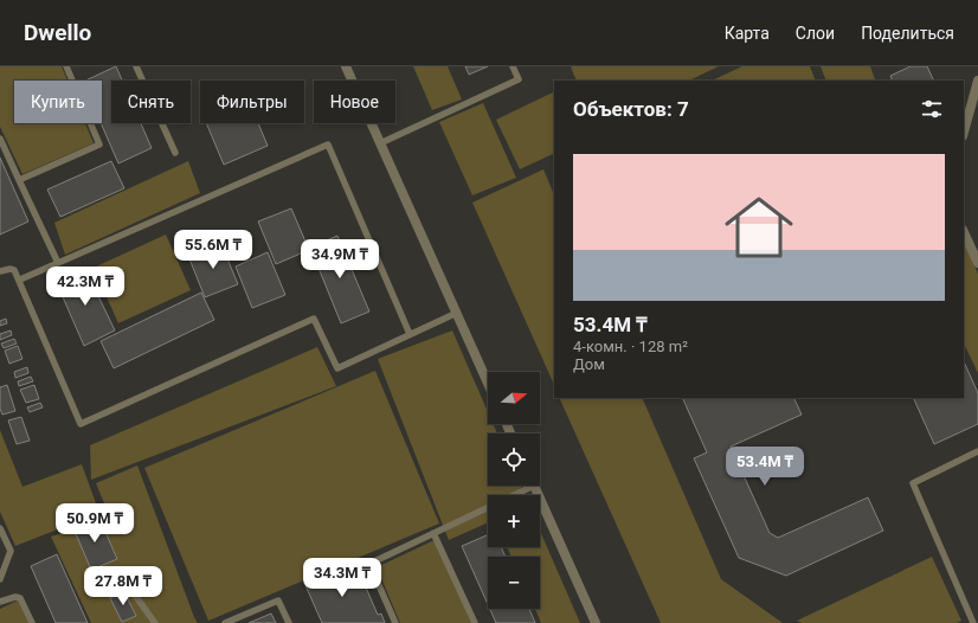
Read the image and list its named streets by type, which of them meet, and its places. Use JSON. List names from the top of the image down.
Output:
{
  "north": "right",
  "page": {
    "header": "Dwello",
    "nav": ["Карта", "Слои", "Поделиться"],
    "chip": [
      "Купить",
      "Снять",
      "Фильтры",
      "Новое"
    ],
    "heading": "Объектов: 7",
    "list": [
      {
        "name": "53.4M ₸",
        "note": "4-комн. · 128 m² · Дом"
      }
    ],
    "price": [
      "55.6M ₸",
      "34.9M ₸",
      "42.3M ₸",
      "53.4M ₸",
      "50.9M ₸",
      "34.3M ₸",
      "27.8M ₸"
    ],
    "map_buttons": ["+", "−"]
  }
}
